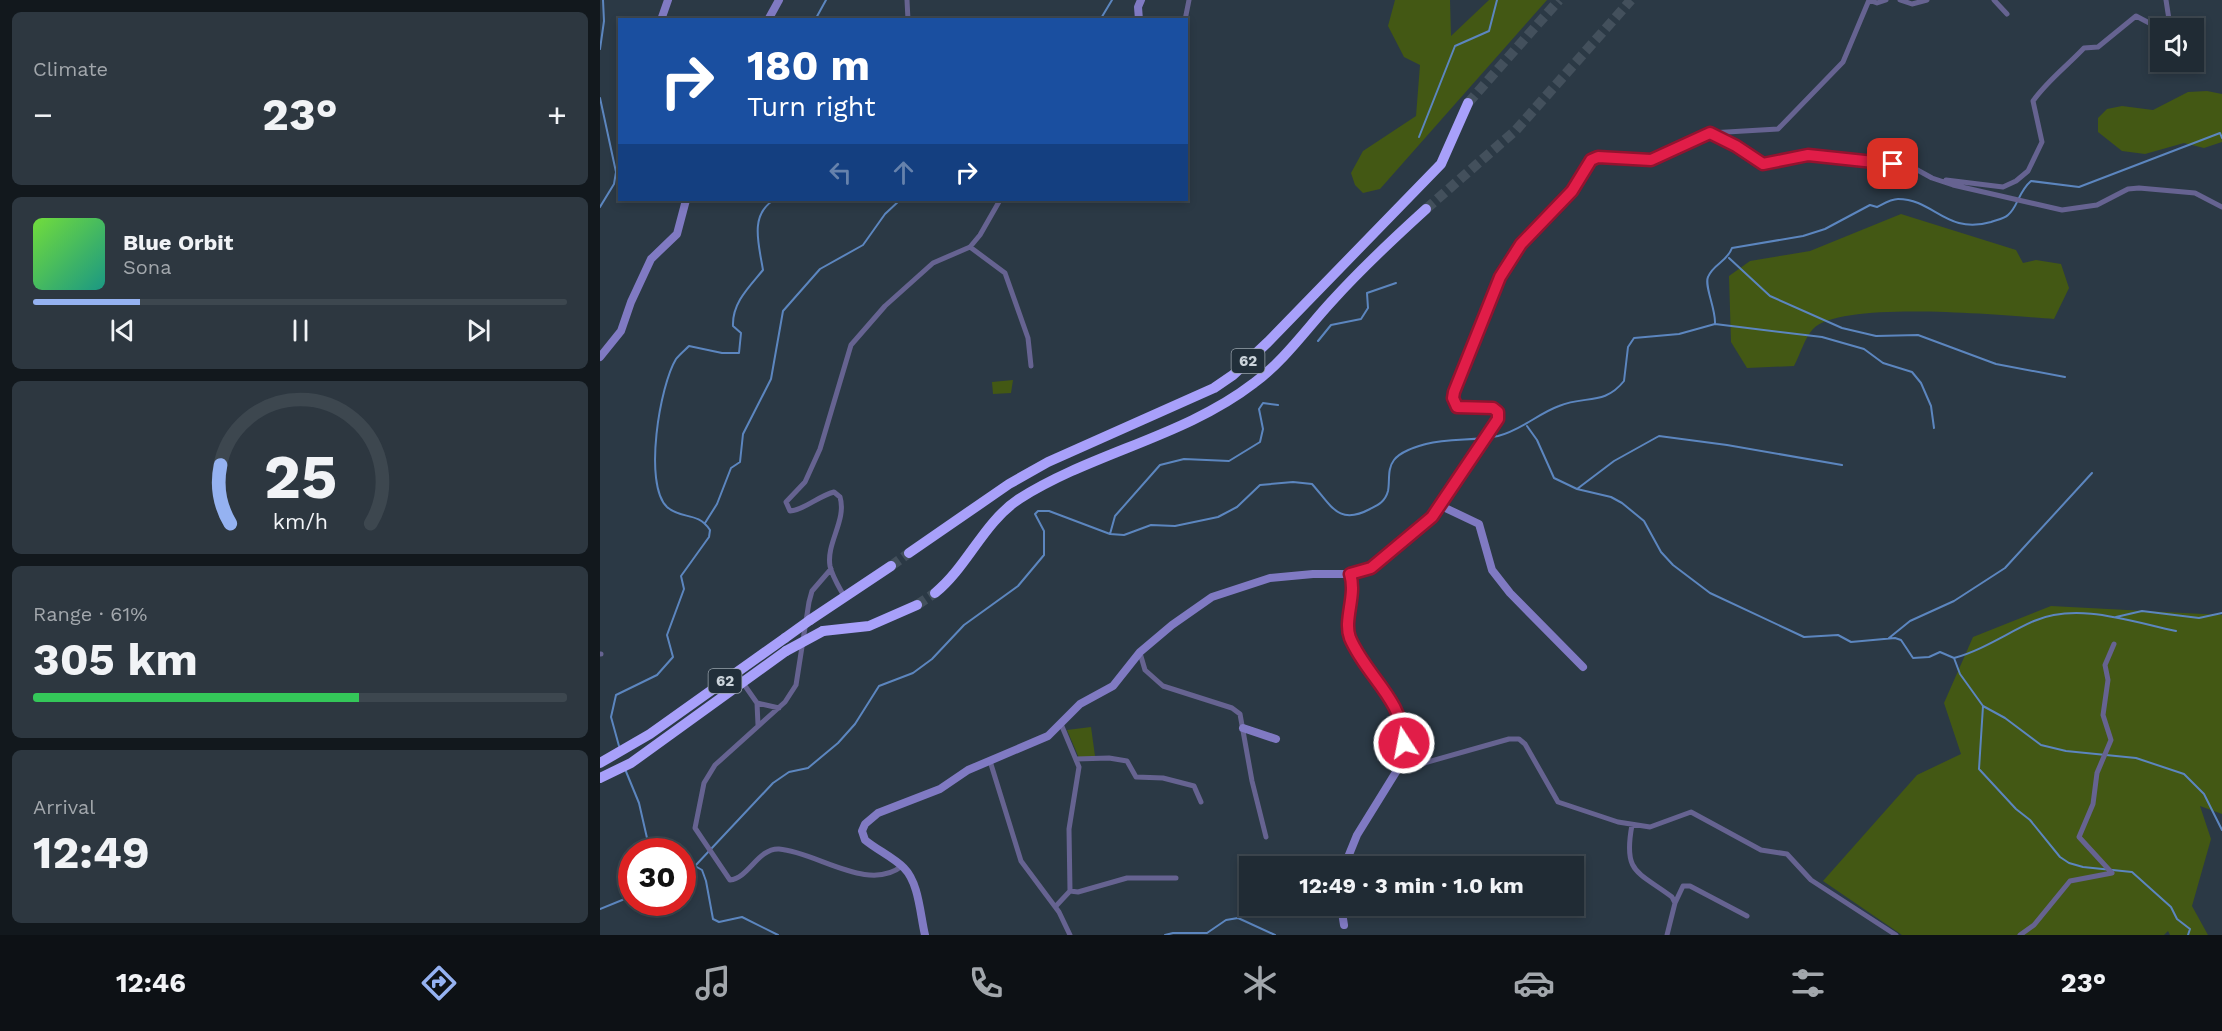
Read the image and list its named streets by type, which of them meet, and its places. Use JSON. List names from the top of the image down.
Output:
{
  "streets": {
    "highway": ["62"]
  },
  "page": {
    "tile": [
      "Climate",
      ["Range · 61%", "305 km"],
      ["Arrival", "12:49"]
    ],
    "turn": ["180 m", "Turn right"],
    "heat": ["−", "23°", "+"],
    "song": ["Blue Orbit", "Sona"],
    "limit": "30",
    "trip": "12:49 · 3 min · 1.0 km",
    "tabs": ["12:46", "23°"],
    "gauge": ["25", "km/h"]
  }
}
